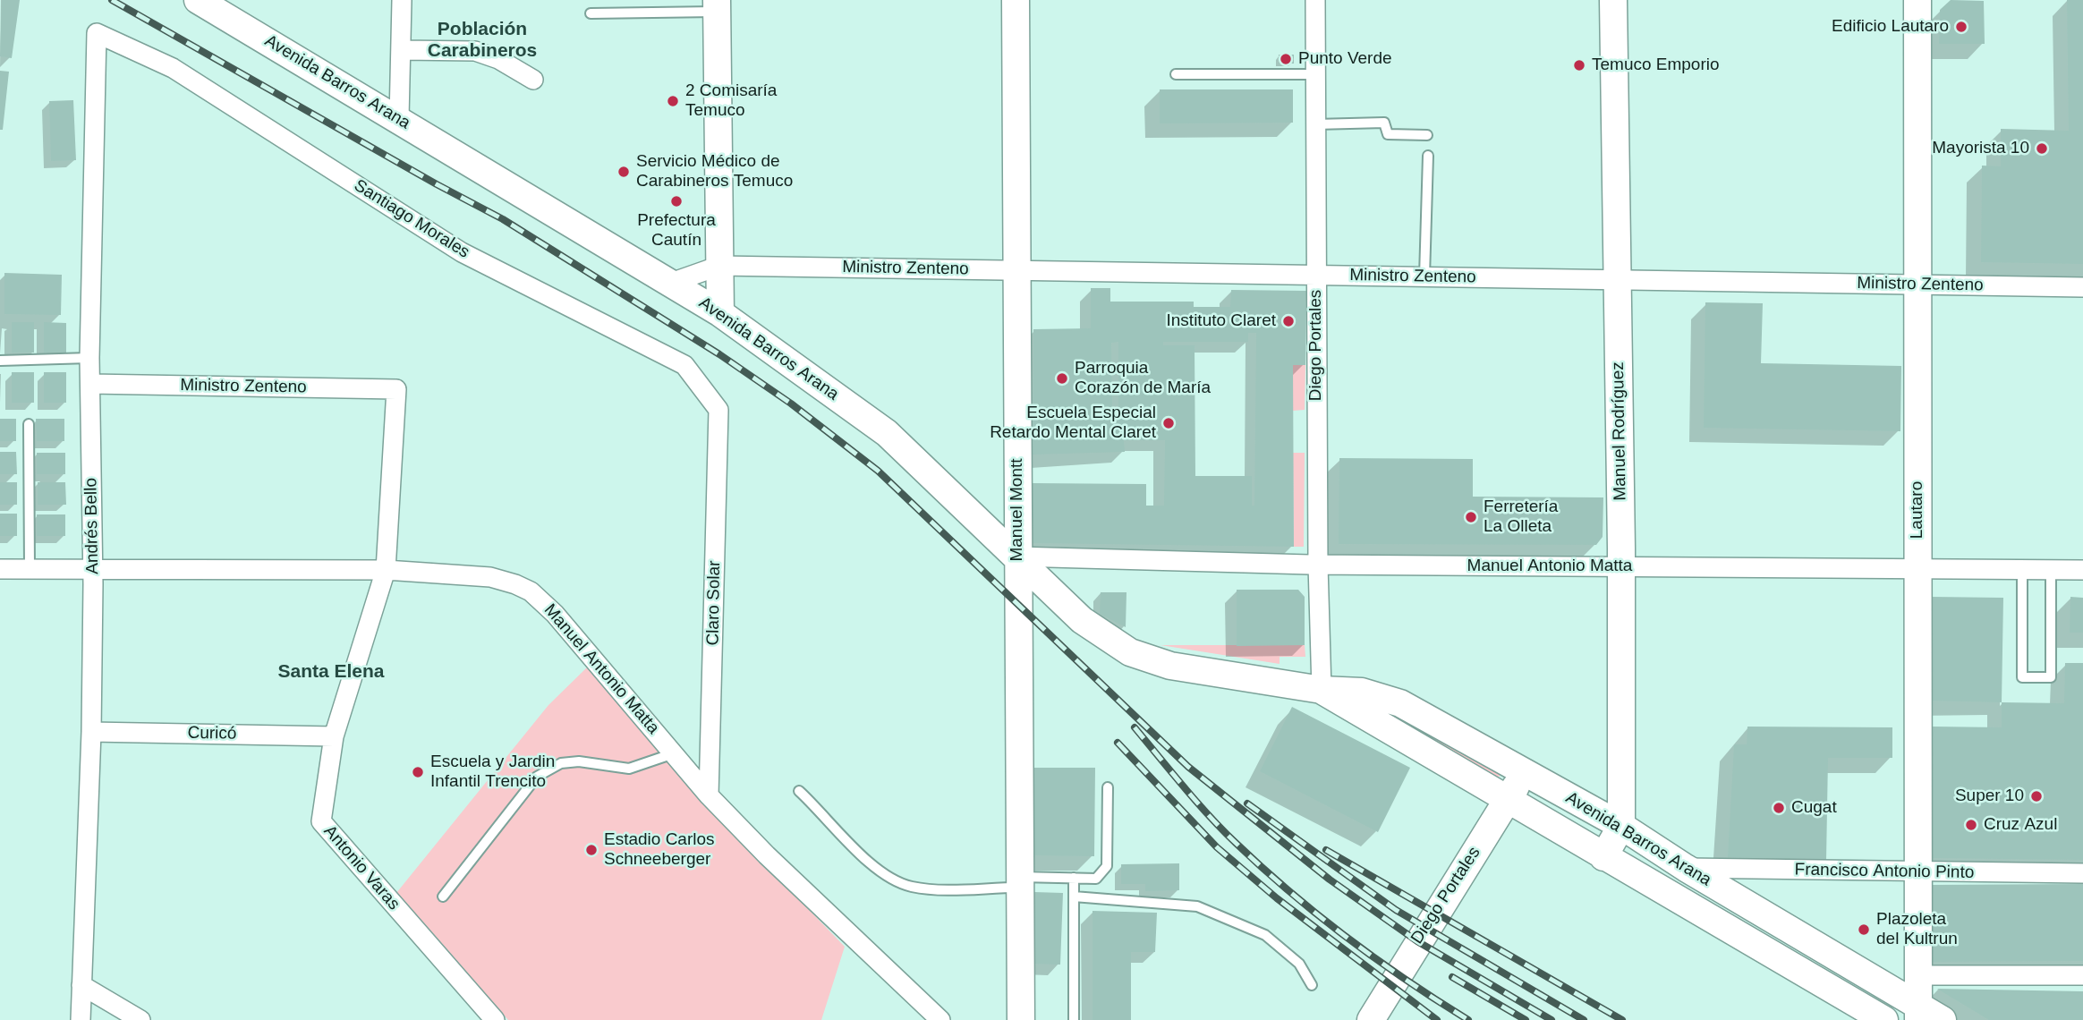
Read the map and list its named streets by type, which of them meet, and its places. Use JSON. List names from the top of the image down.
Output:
{
  "streets": {
    "street": [
      "Avenida Barros Arana",
      "Santiago Morales",
      "Ministro Zenteno",
      "Diego Portales",
      "Manuel Rodríguez",
      "Manuel Montt",
      "Lautaro",
      "Andrés Bello",
      "Manuel Antonio Matta",
      "Claro Solar",
      "Curicó",
      "Antonio Varas",
      "Francisco Antonio Pinto"
    ]
  },
  "crossings": [
    ["Avenida Barros Arana", "Ministro Zenteno"],
    ["Avenida Barros Arana", "Diego Portales"],
    ["Avenida Barros Arana", "Manuel Rodríguez"],
    ["Avenida Barros Arana", "Manuel Montt"],
    ["Avenida Barros Arana", "Lautaro"],
    ["Avenida Barros Arana", "Manuel Antonio Matta"],
    ["Avenida Barros Arana", "Francisco Antonio Pinto"],
    ["Santiago Morales", "Andrés Bello"],
    ["Santiago Morales", "Claro Solar"],
    ["Ministro Zenteno", "Diego Portales"],
    ["Ministro Zenteno", "Manuel Rodríguez"],
    ["Ministro Zenteno", "Manuel Montt"],
    ["Ministro Zenteno", "Lautaro"],
    ["Ministro Zenteno", "Andrés Bello"],
    ["Ministro Zenteno", "Antonio Varas"],
    ["Diego Portales", "Manuel Antonio Matta"],
    ["Manuel Rodríguez", "Manuel Antonio Matta"],
    ["Manuel Montt", "Manuel Antonio Matta"],
    ["Lautaro", "Manuel Antonio Matta"],
    ["Lautaro", "Francisco Antonio Pinto"],
    ["Andrés Bello", "Manuel Antonio Matta"],
    ["Andrés Bello", "Curicó"],
    ["Manuel Antonio Matta", "Claro Solar"],
    ["Manuel Antonio Matta", "Antonio Varas"],
    ["Curicó", "Antonio Varas"]
  ],
  "districts": ["Población Carabineros", "Santa Elena"],
  "places": [
    "Edificio Lautaro",
    "Punto Verde",
    "Temuco Emporio",
    "2 Comisaría Temuco",
    "Mayorista 10",
    "Servicio Médico de Carabineros Temuco",
    "Prefectura Cautín",
    "Instituto Claret",
    "Parroquia Corazón de María",
    "Escuela Especial Retardo Mental Claret",
    "Ferretería La Olleta",
    "Escuela y Jardin Infantil Trencito",
    "Super 10",
    "Cugat",
    "Cruz Azul",
    "Estadio Carlos Schneeberger",
    "Plazoleta del Kultrun"
  ]
}
